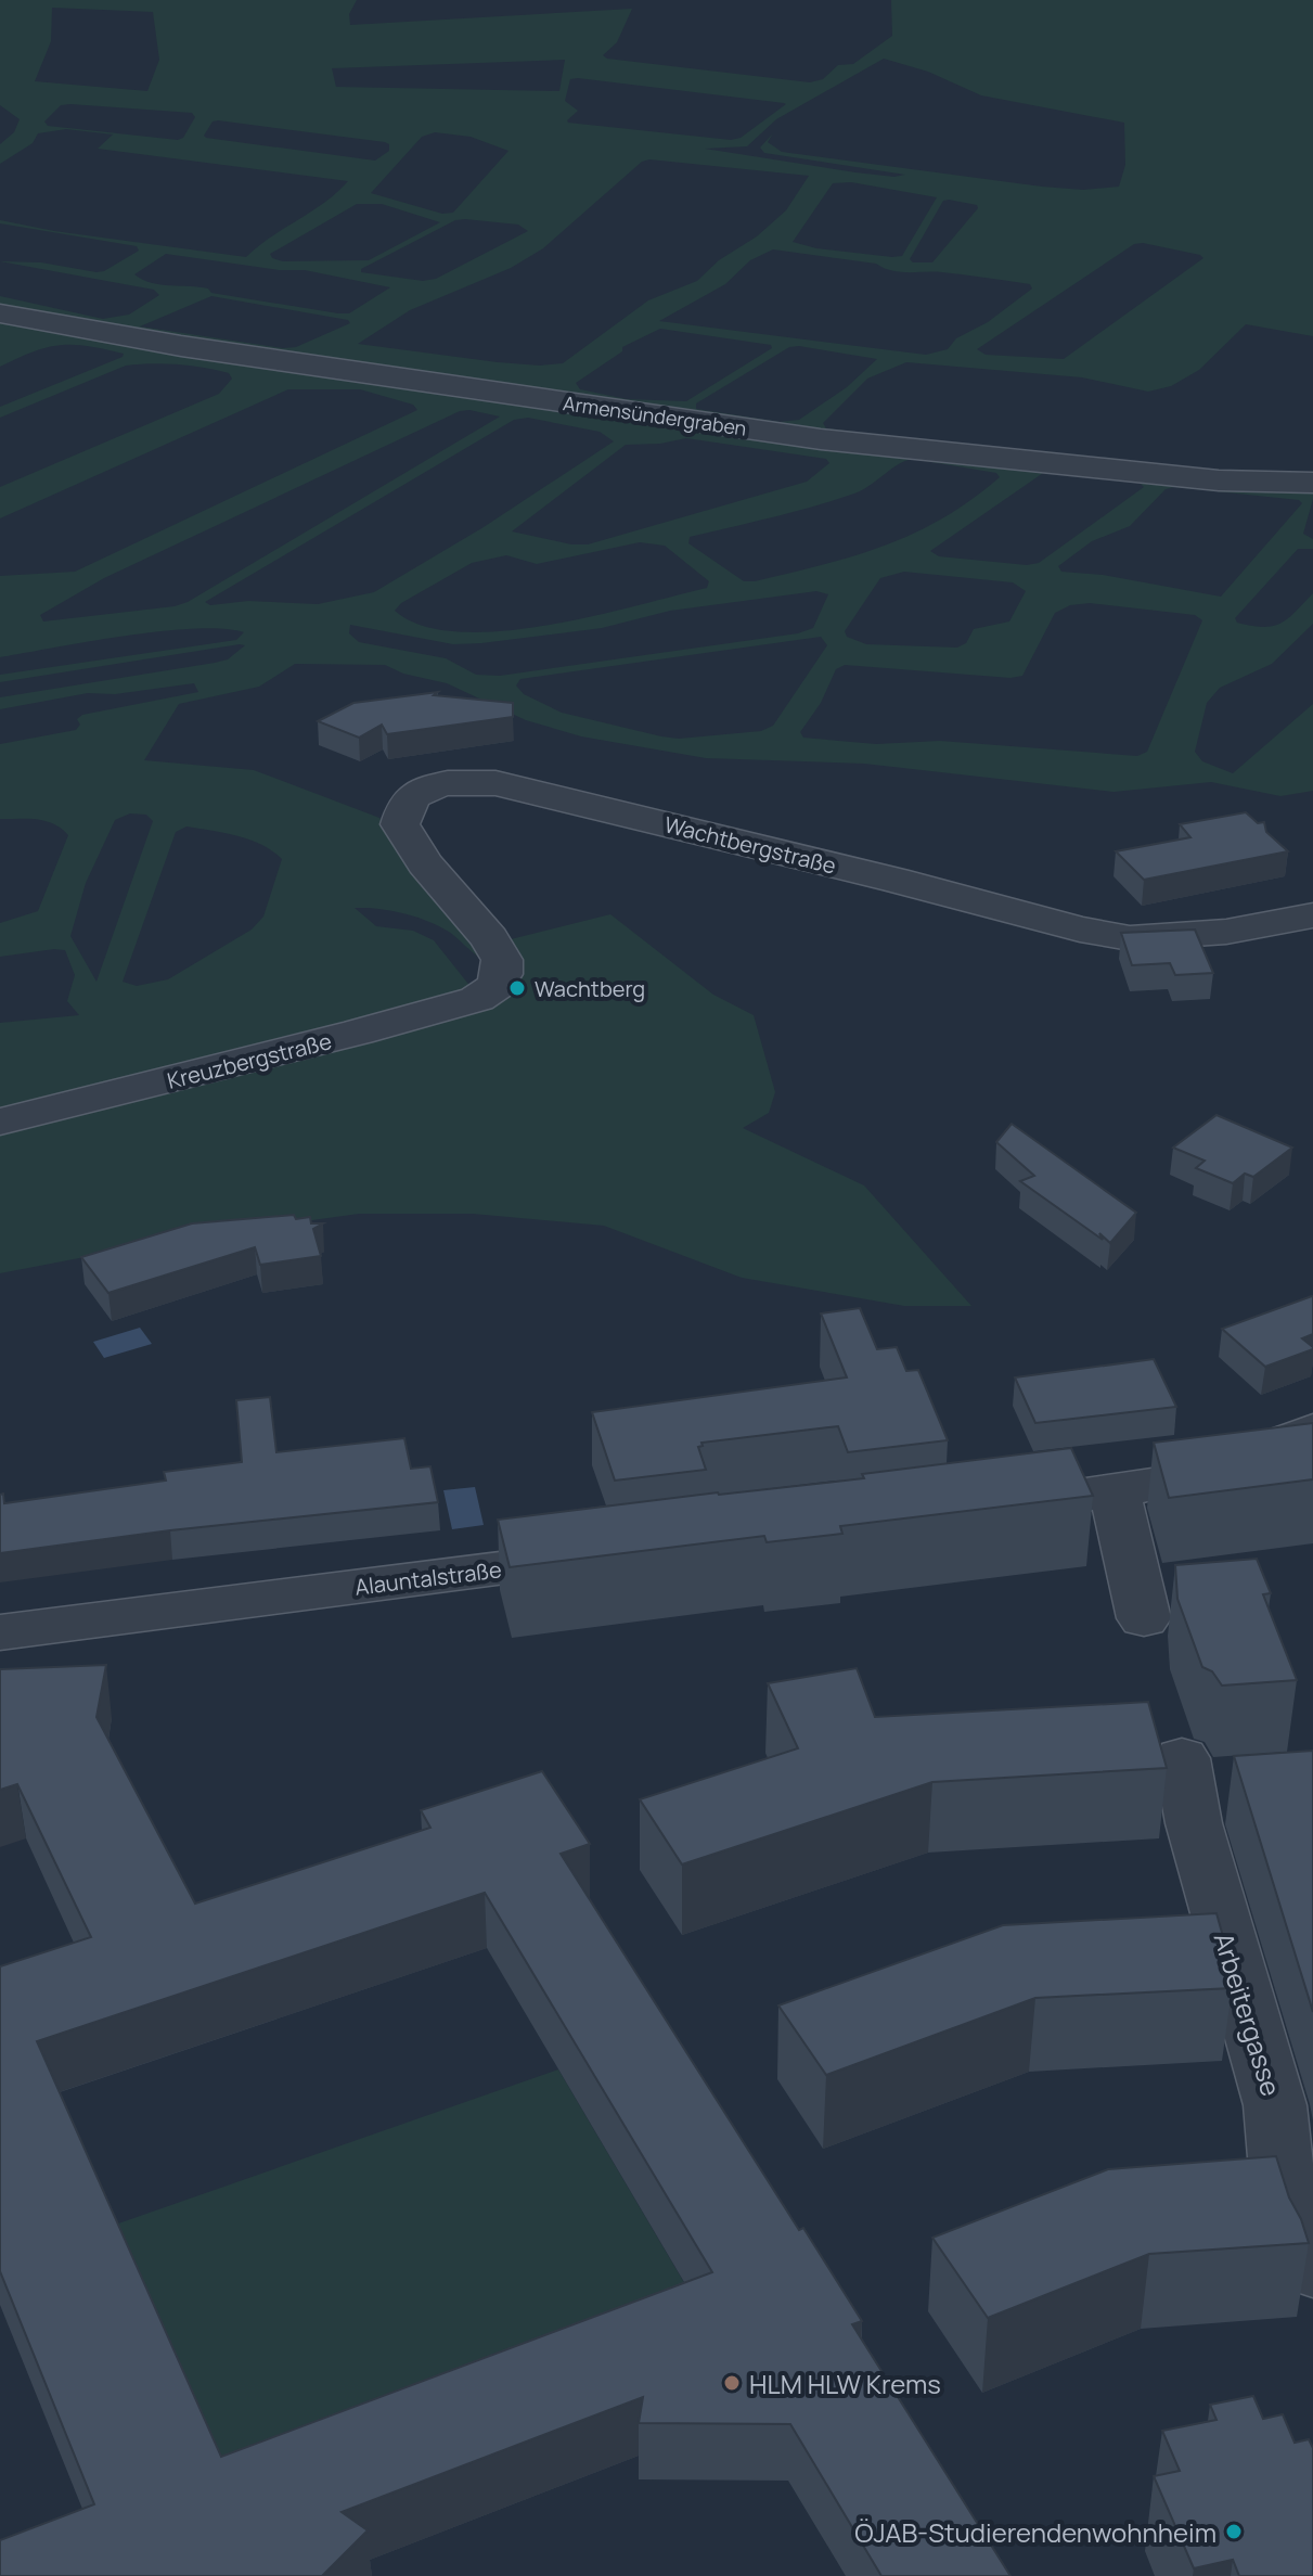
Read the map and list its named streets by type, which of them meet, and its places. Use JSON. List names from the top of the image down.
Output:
{
  "streets": {
    "street": [
      "Armensündergraben",
      "Wachtbergstraße",
      "Kreuzbergstraße",
      "Alauntalstraße",
      "Arbeitergasse"
    ]
  },
  "crossings": [
    ["Wachtbergstraße", "Kreuzbergstraße"]
  ],
  "places": ["Wachtberg", "HLM HLW Krems", "ÖJAB-Studierendenwohnheim"]
}
